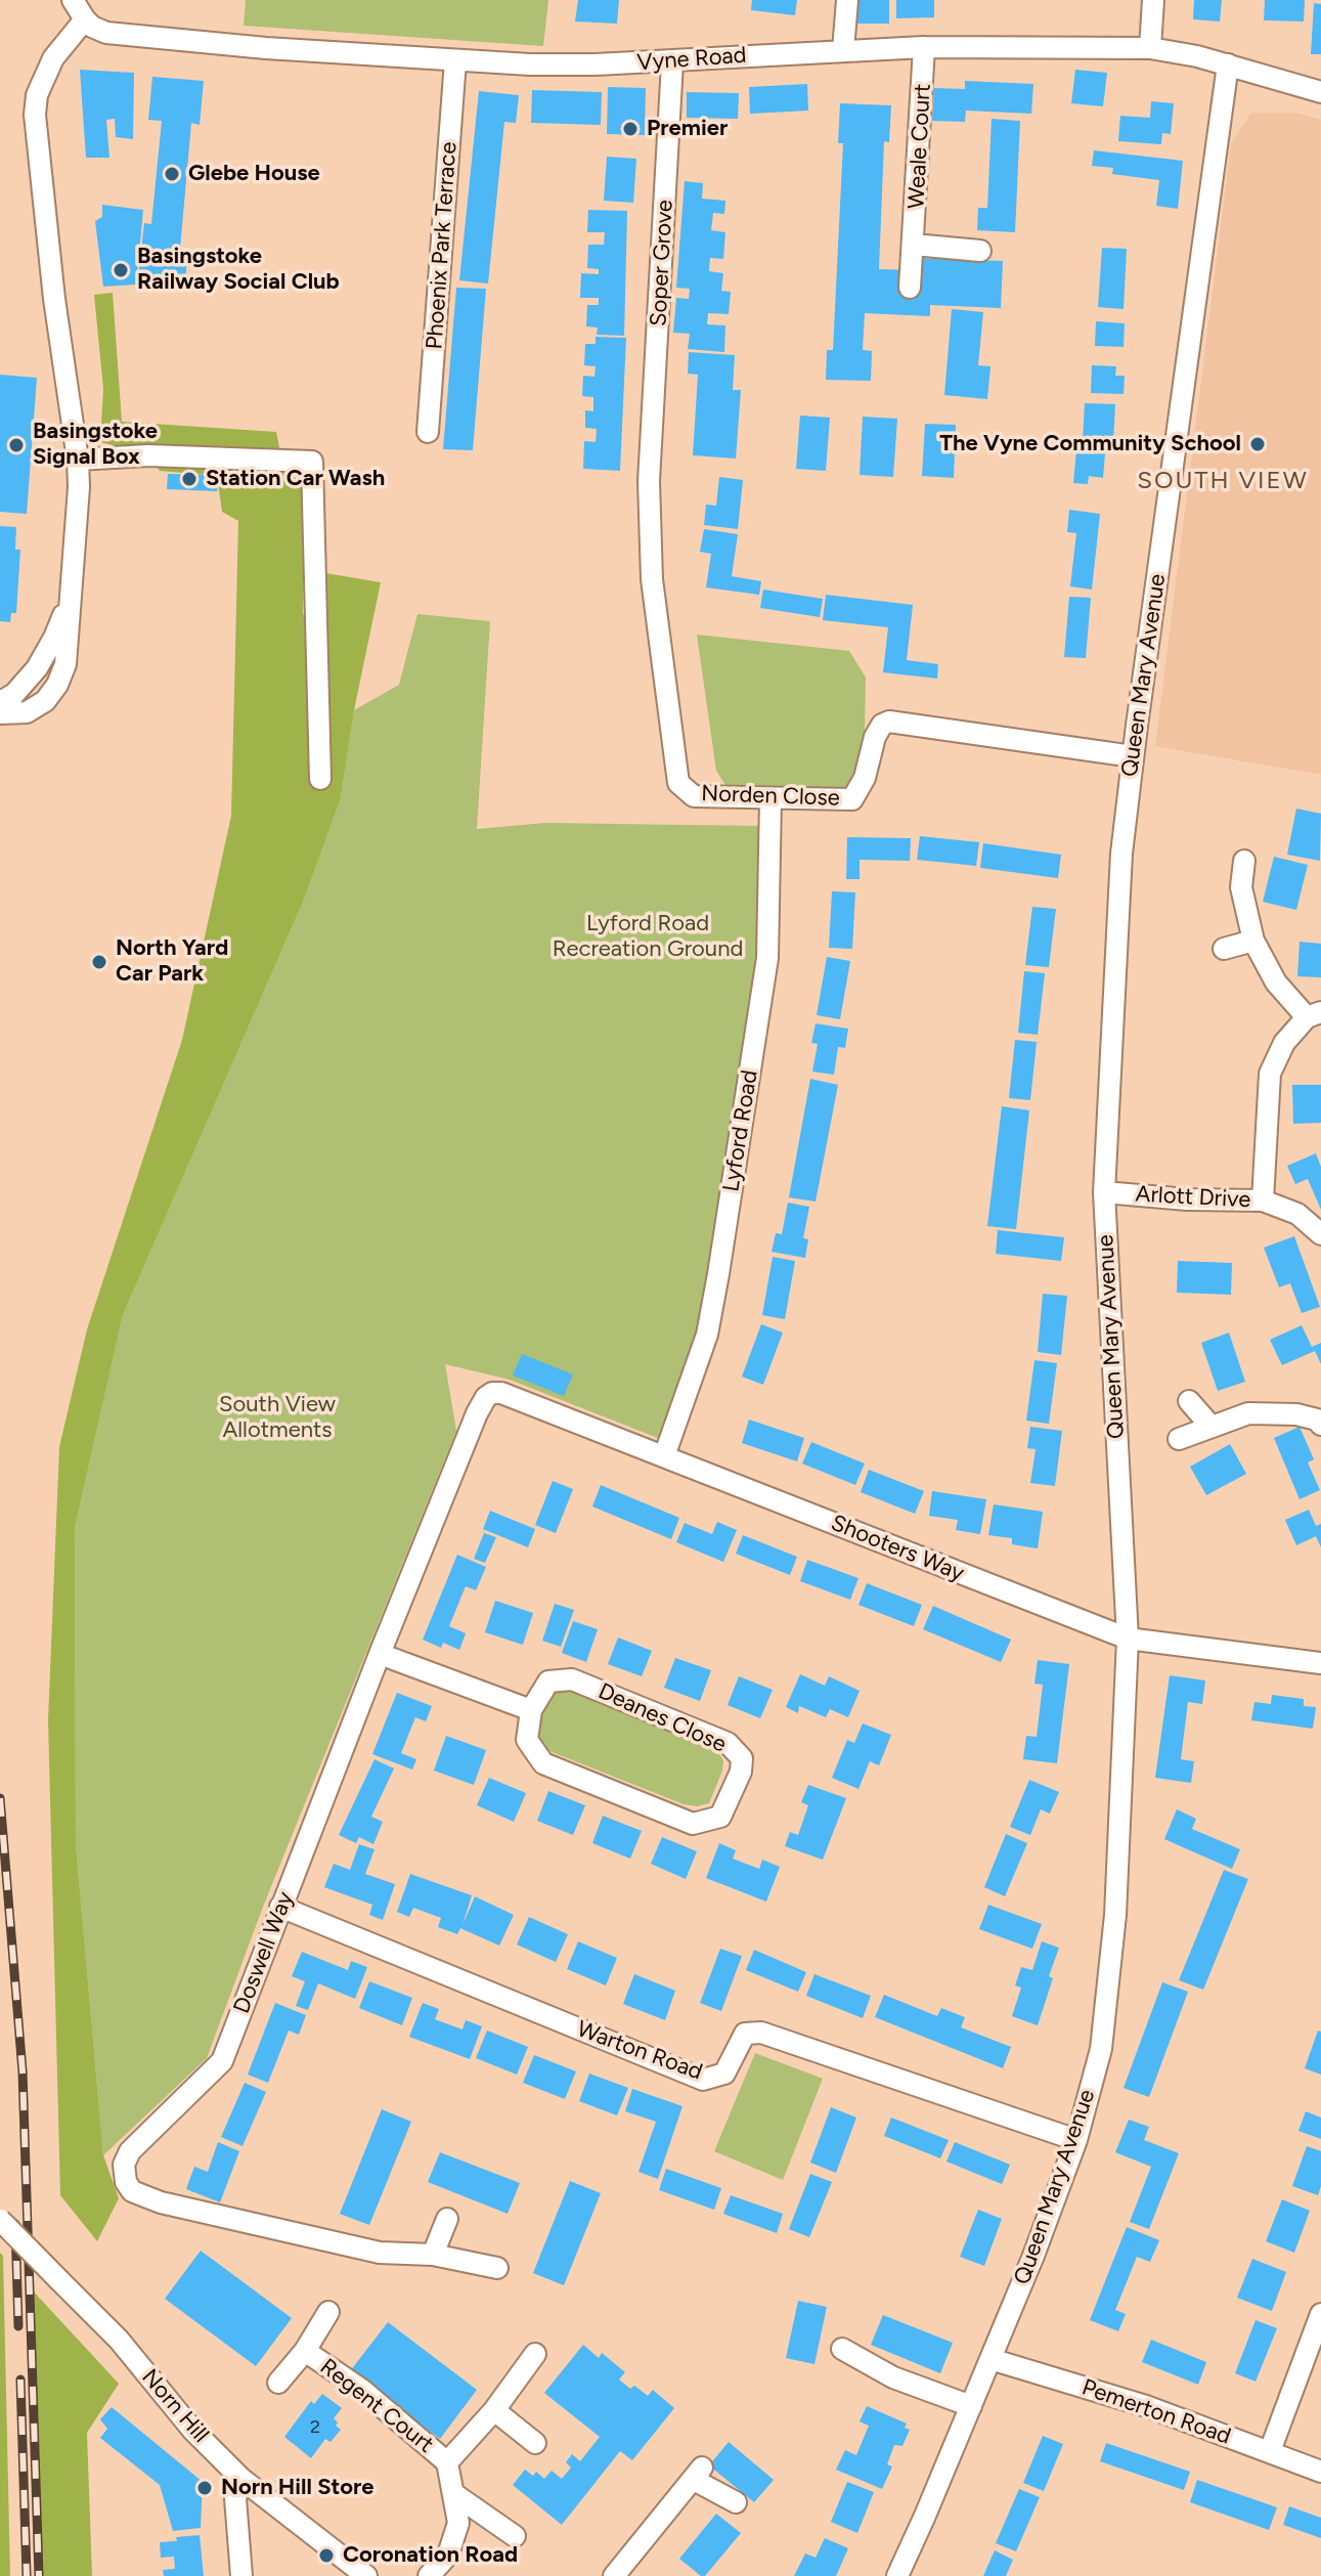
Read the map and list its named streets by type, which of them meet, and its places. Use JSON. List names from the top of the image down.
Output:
{
  "streets": {
    "street": [
      "Vyne Road",
      "Weale Court",
      "Phoenix Park Terrace",
      "Soper Grove",
      "Queen Mary Avenue",
      "Norden Close",
      "Lyford Road",
      "Arlott Drive",
      "Shooters Way",
      "Deanes Close",
      "Doswell Way",
      "Warton Road",
      "Norn Hill",
      "Regent Court",
      "Pemerton Road"
    ]
  },
  "crossings": [
    ["Vyne Road", "Weale Court"],
    ["Vyne Road", "Phoenix Park Terrace"],
    ["Vyne Road", "Soper Grove"],
    ["Vyne Road", "Queen Mary Avenue"],
    ["Soper Grove", "Norden Close"],
    ["Queen Mary Avenue", "Norden Close"],
    ["Queen Mary Avenue", "Arlott Drive"],
    ["Queen Mary Avenue", "Shooters Way"],
    ["Queen Mary Avenue", "Warton Road"],
    ["Queen Mary Avenue", "Pemerton Road"],
    ["Norden Close", "Lyford Road"],
    ["Lyford Road", "Shooters Way"],
    ["Shooters Way", "Doswell Way"],
    ["Doswell Way", "Warton Road"]
  ],
  "districts": ["SOUTH VIEW"],
  "parks": ["Lyford Road Recreation Ground", "South View Allotments"],
  "places": [
    "Premier",
    "Glebe House",
    "Basingstoke Railway Social Club",
    "The Vyne Community School",
    "Basingstoke Signal Box",
    "Station Car Wash",
    "North Yard Car Park",
    "Norn Hill Store",
    "Coronation Road"
  ],
  "house_numbers": ["2"]
}
